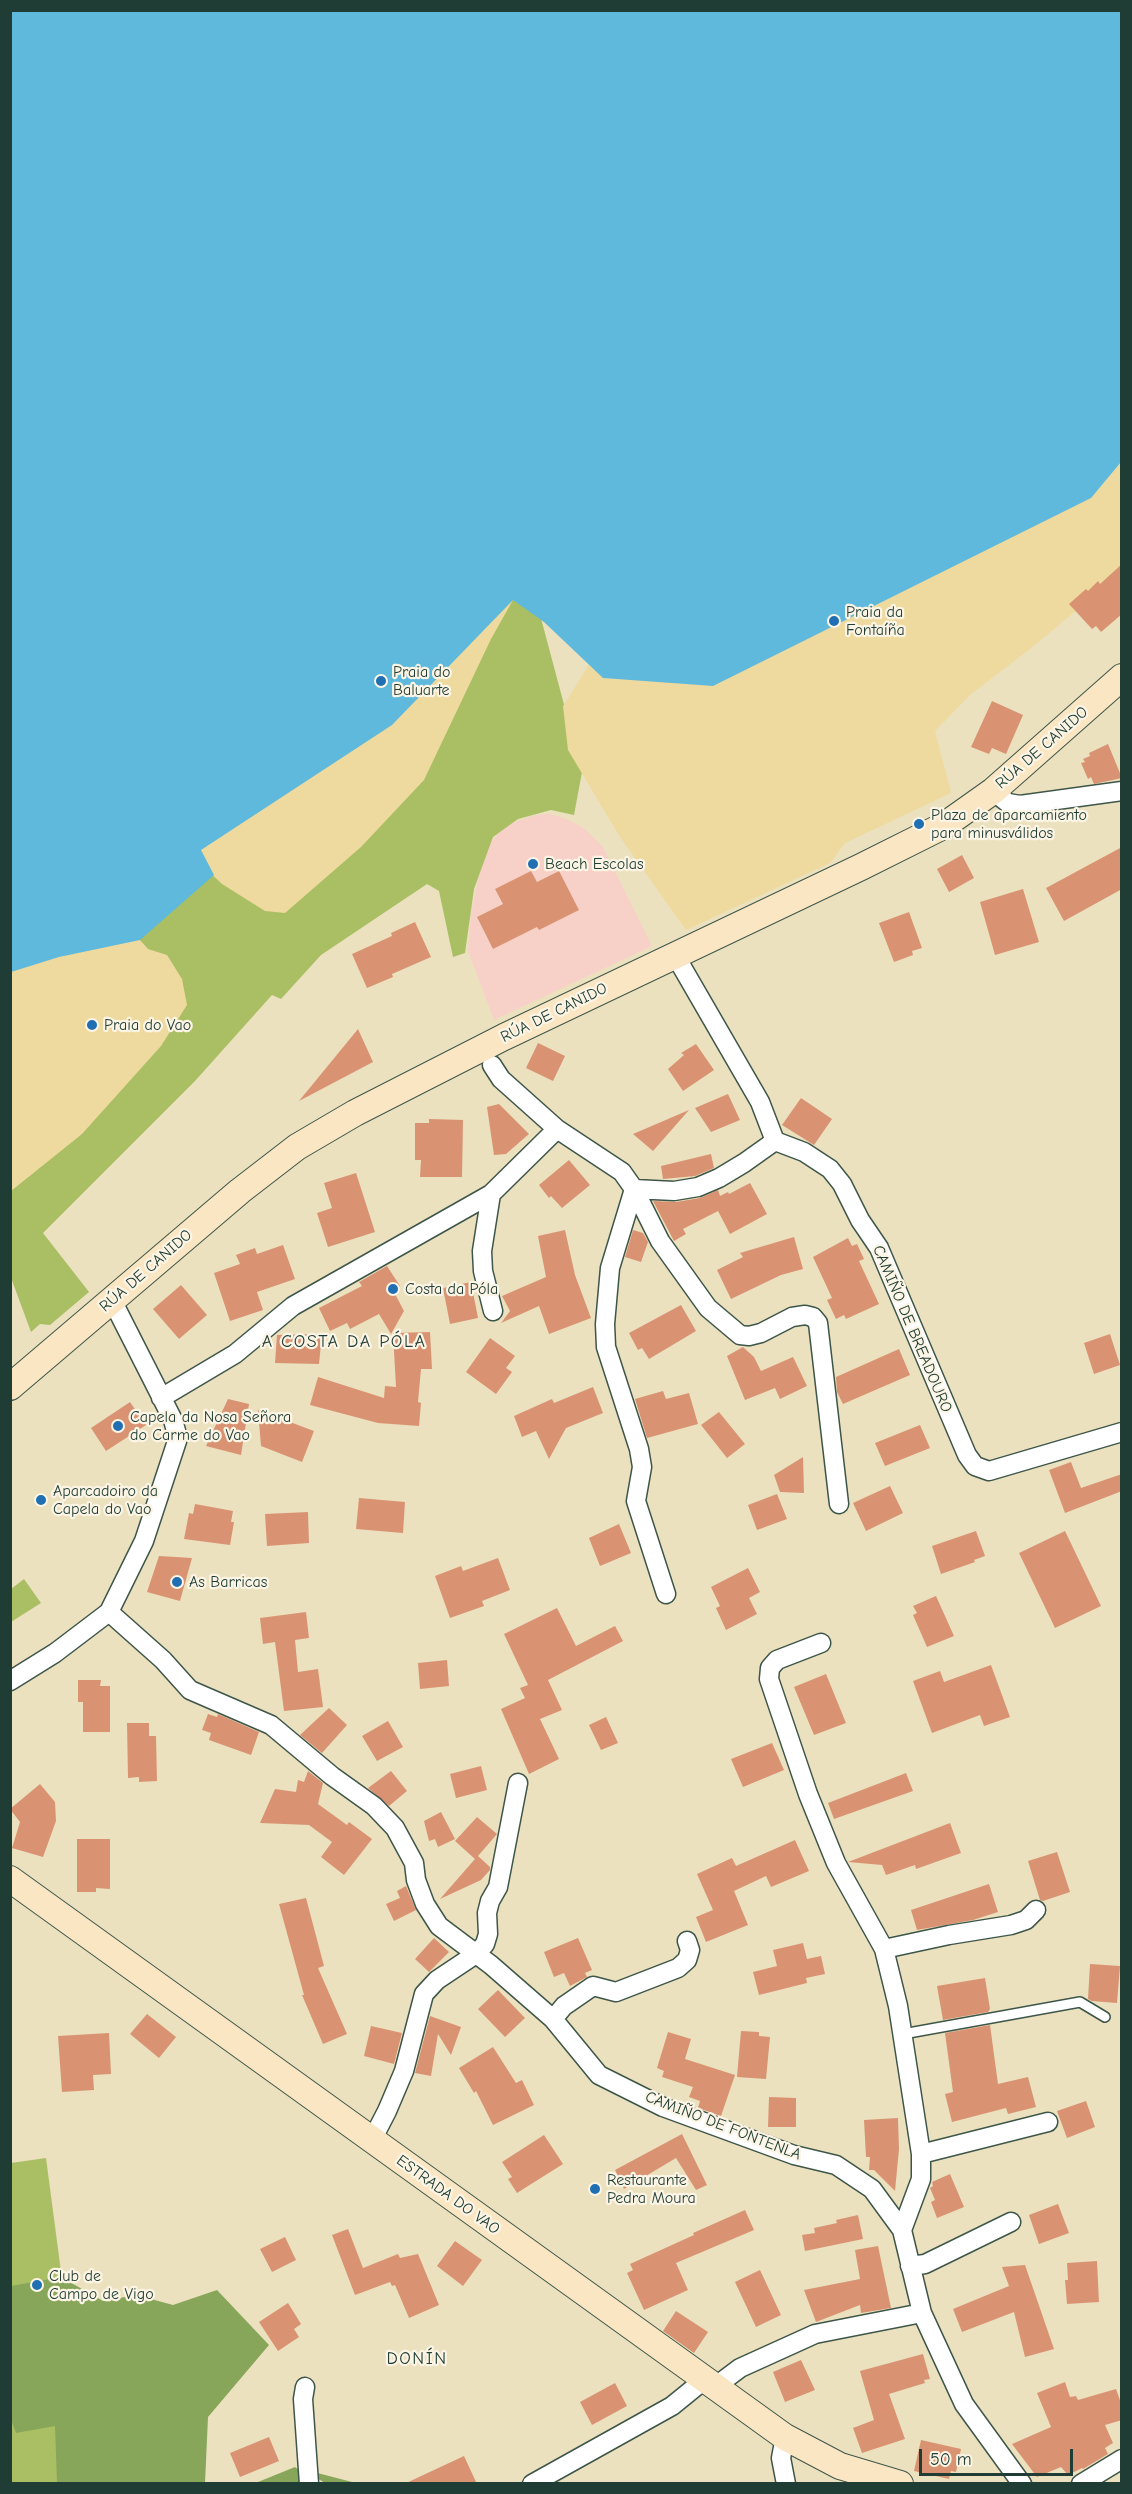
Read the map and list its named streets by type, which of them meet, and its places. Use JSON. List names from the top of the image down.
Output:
{
  "streets": {
    "main road": ["RÚA DE CANIDO", "ESTRADA DO VAO"],
    "street": ["CAMIÑO DE BREADOURO", "CAMIÑO DE FONTENLA"]
  },
  "districts": ["A COSTA DA PÓLA", "DONÍN"],
  "places": [
    "Praia da Fontaíña",
    "Praia do Baluarte",
    "Plaza de aparcamiento para minusválidos",
    "Beach Escolas",
    "Praia do Vao",
    "Costa da Póla",
    "Capela da Nosa Señora do Carme do Vao",
    "Aparcadoiro da Capela do Vao",
    "As Barricas",
    "Restaurante Pedra Moura",
    "Club de Campo de Vigo"
  ],
  "scale_bar": "50 m"
}
